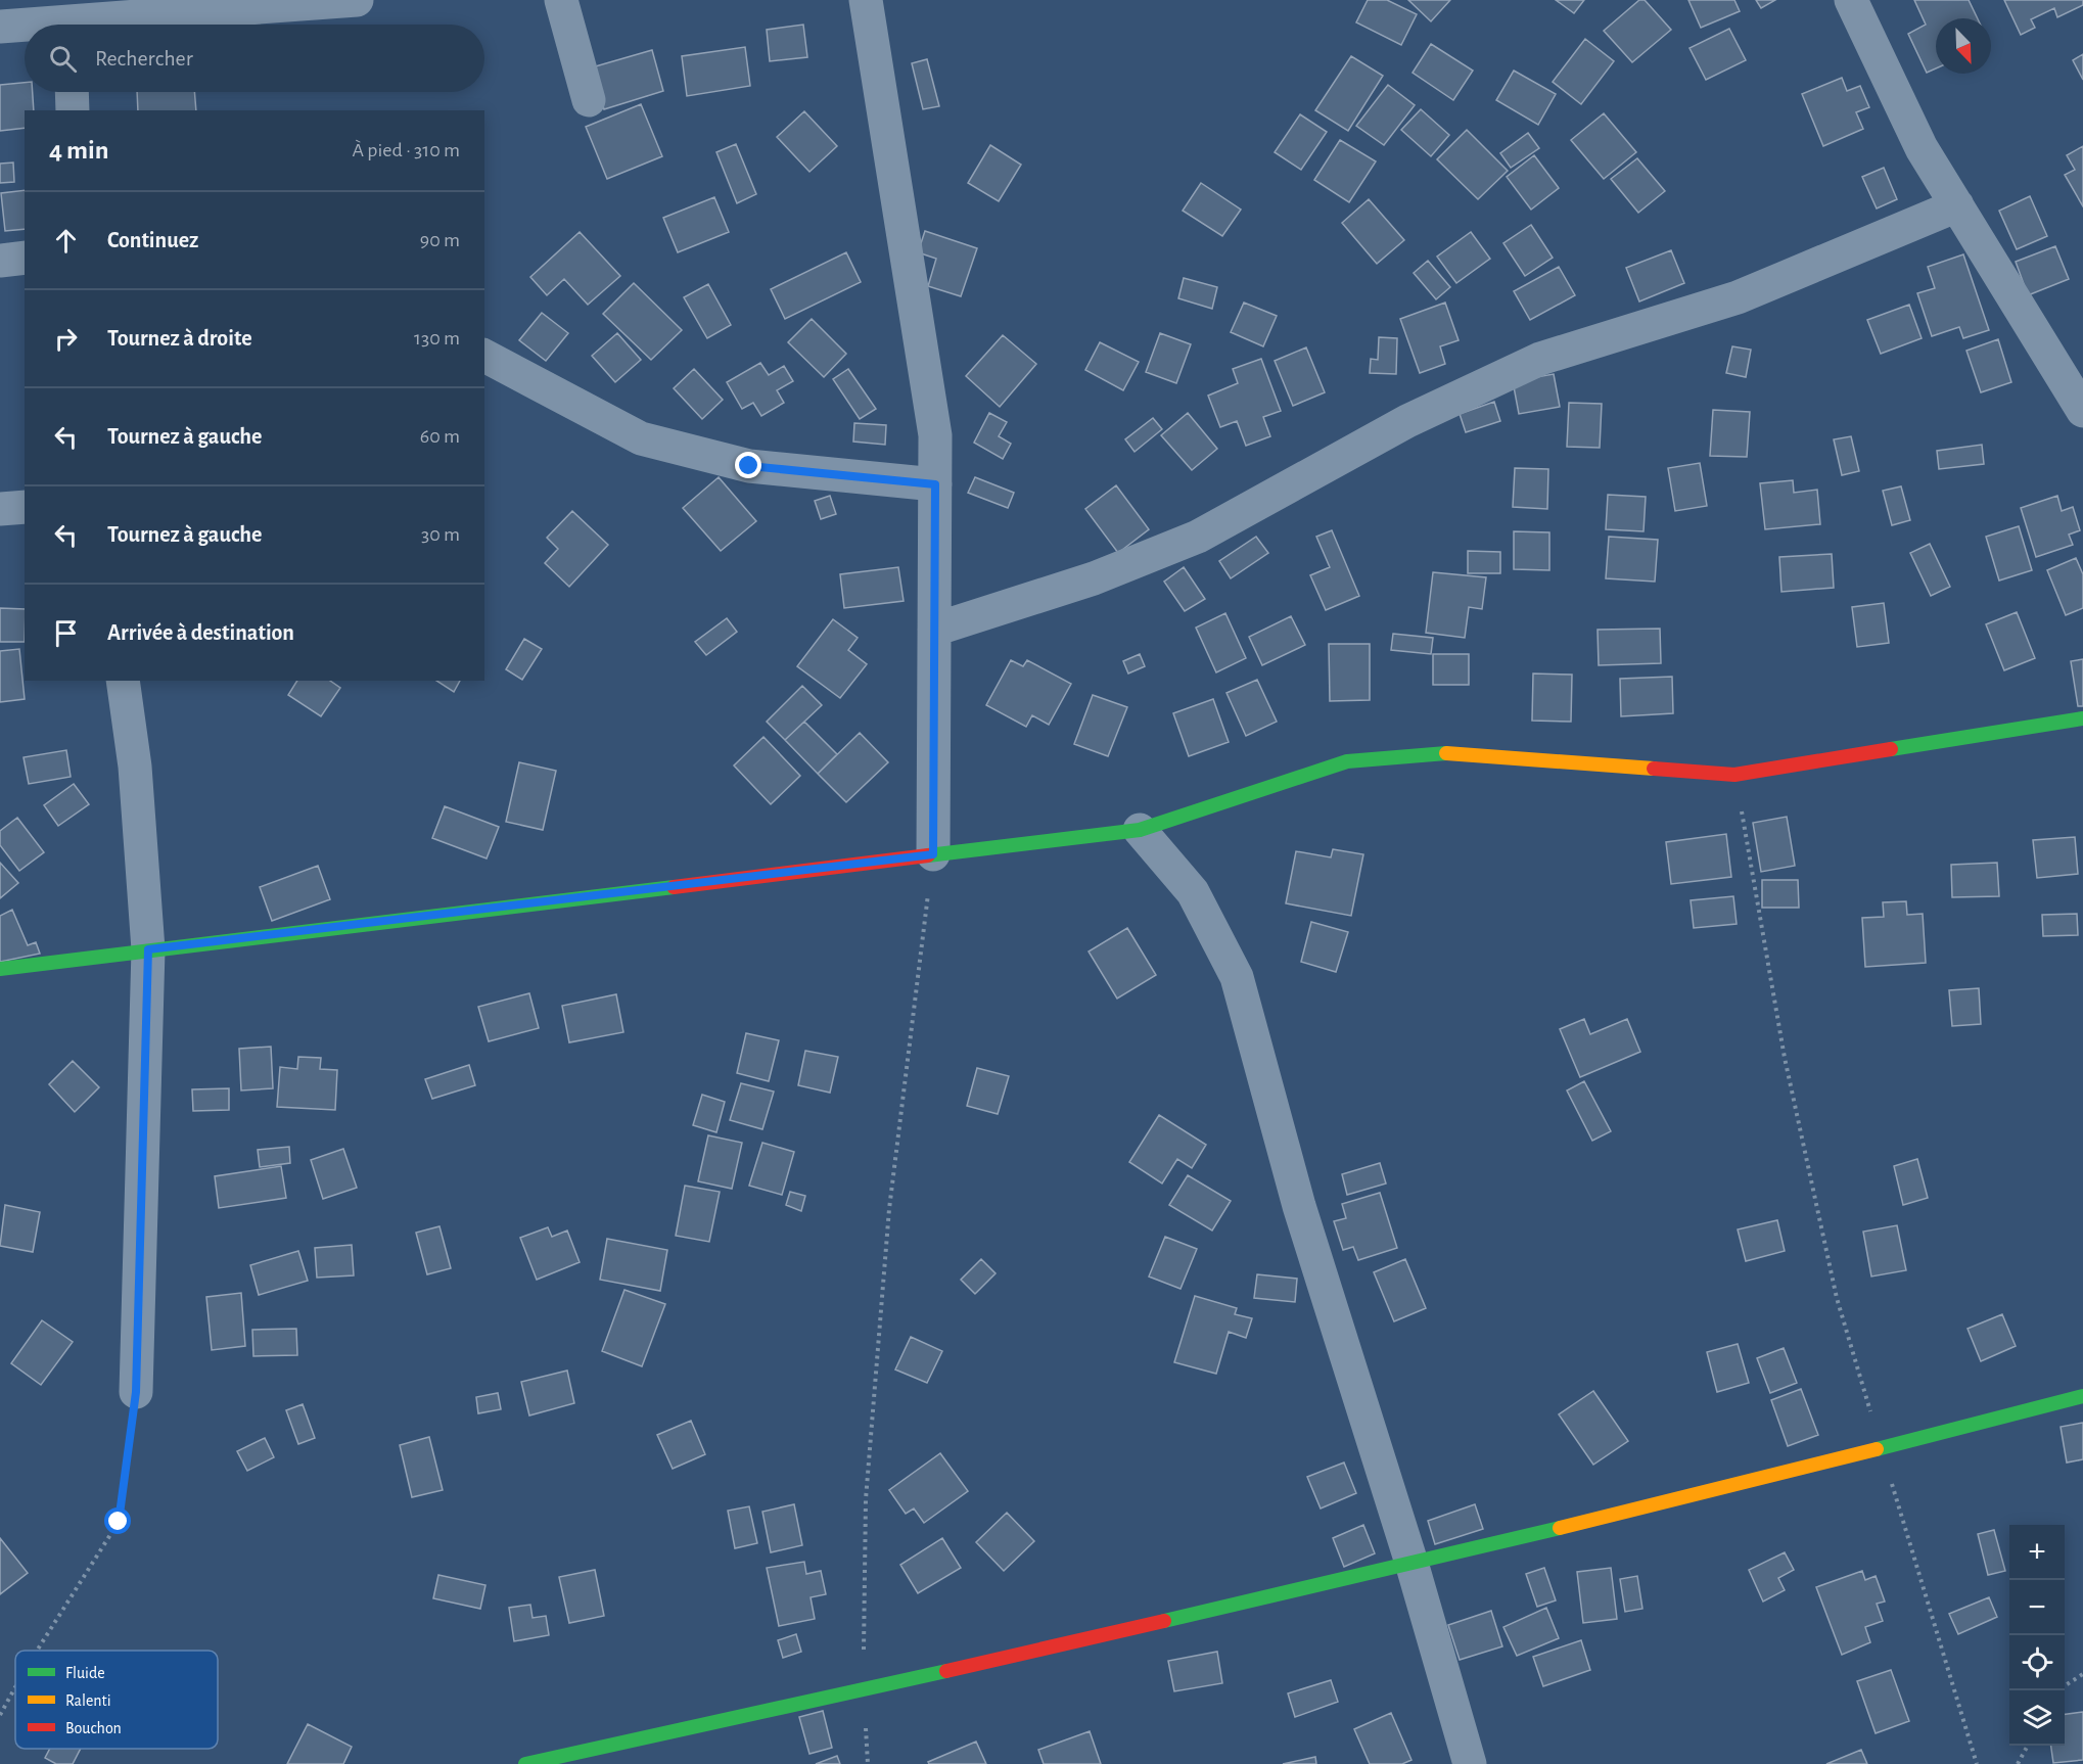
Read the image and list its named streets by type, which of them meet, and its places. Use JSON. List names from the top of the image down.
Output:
{
  "legend": ["Fluide", "Ralenti", "Bouchon"],
  "north": "bottom right",
  "page": {
    "search": "Rechercher",
    "heading": ["4 min", "À pied · 310 m"],
    "list": [
      ["Continuez", "90 m"],
      ["Tournez à droite", "130 m"],
      ["Tournez à gauche", "60 m"],
      ["Tournez à gauche", "30 m"],
      "Arrivée à destination"
    ],
    "map_buttons": ["+", "−"]
  }
}
